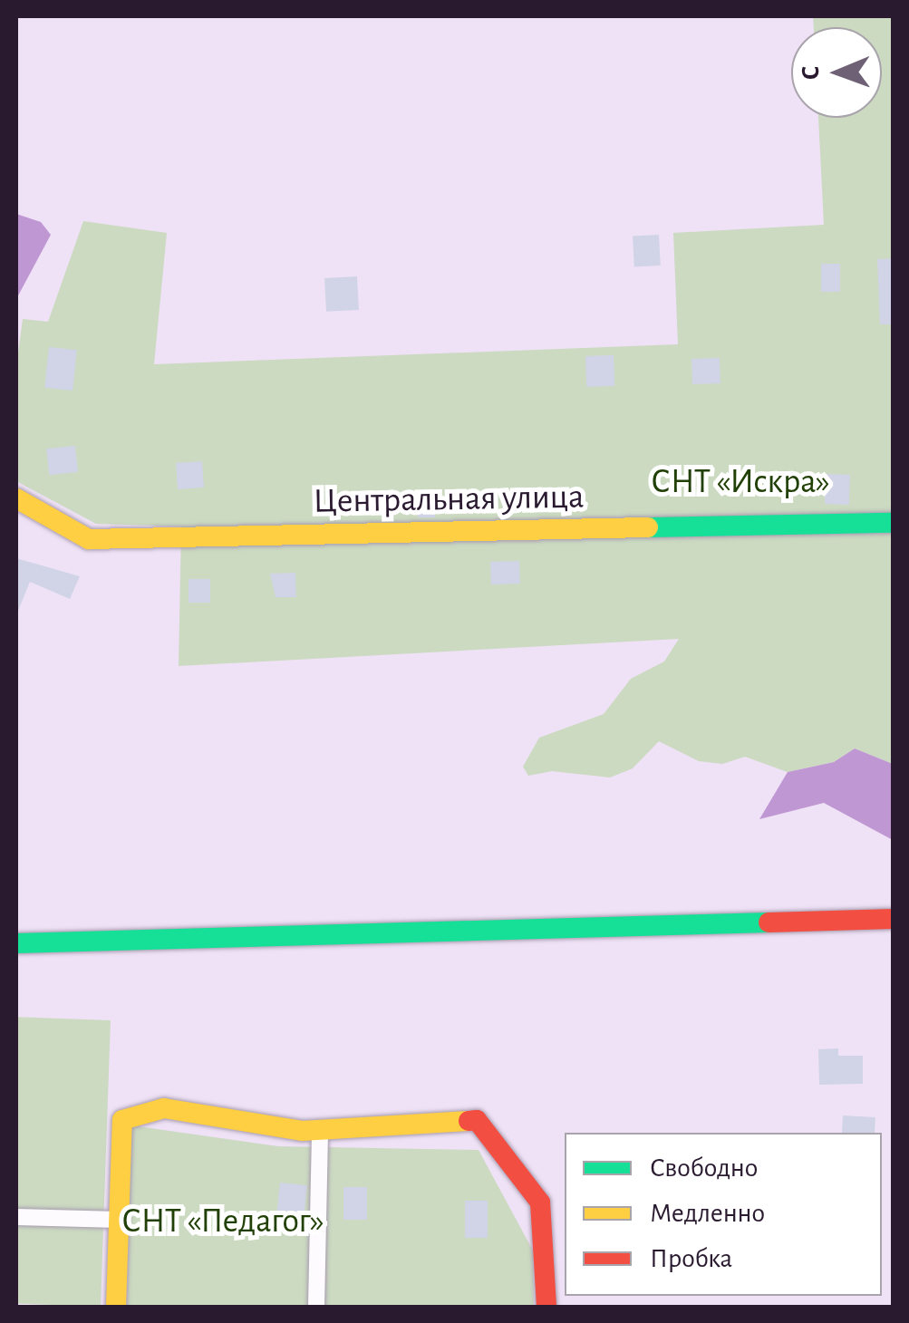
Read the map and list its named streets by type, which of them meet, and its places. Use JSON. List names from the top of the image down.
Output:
{
  "streets": {
    "street": ["Центральная улица"]
  },
  "parks": ["СНТ «Искра»", "СНТ «Педагог»"],
  "legend": ["Свободно", "Медленно", "Пробка"],
  "north": "left"
}
